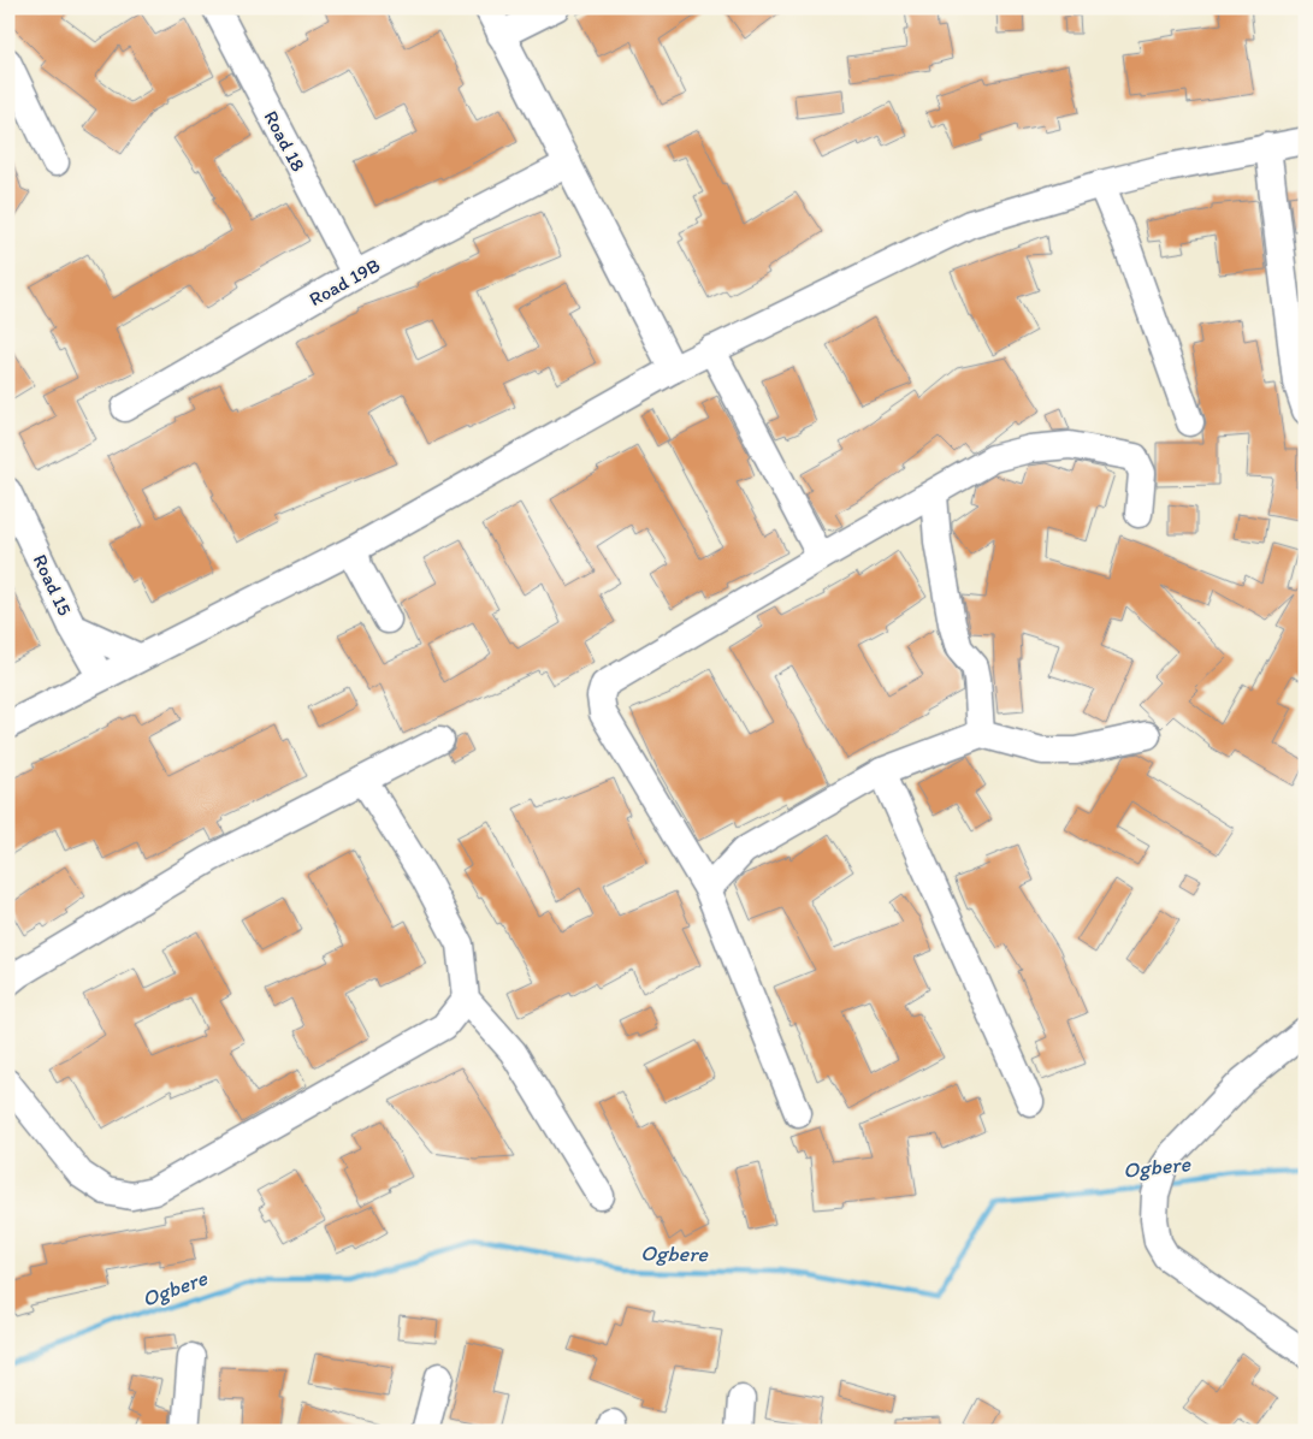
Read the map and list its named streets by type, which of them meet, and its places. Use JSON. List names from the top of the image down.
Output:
{
  "streets": {
    "street": ["Road 18", "Road 19B", "Road 15"]
  },
  "crossings": [
    ["Road 18", "Road 19B"]
  ],
  "water": ["Ogbere"]
}
